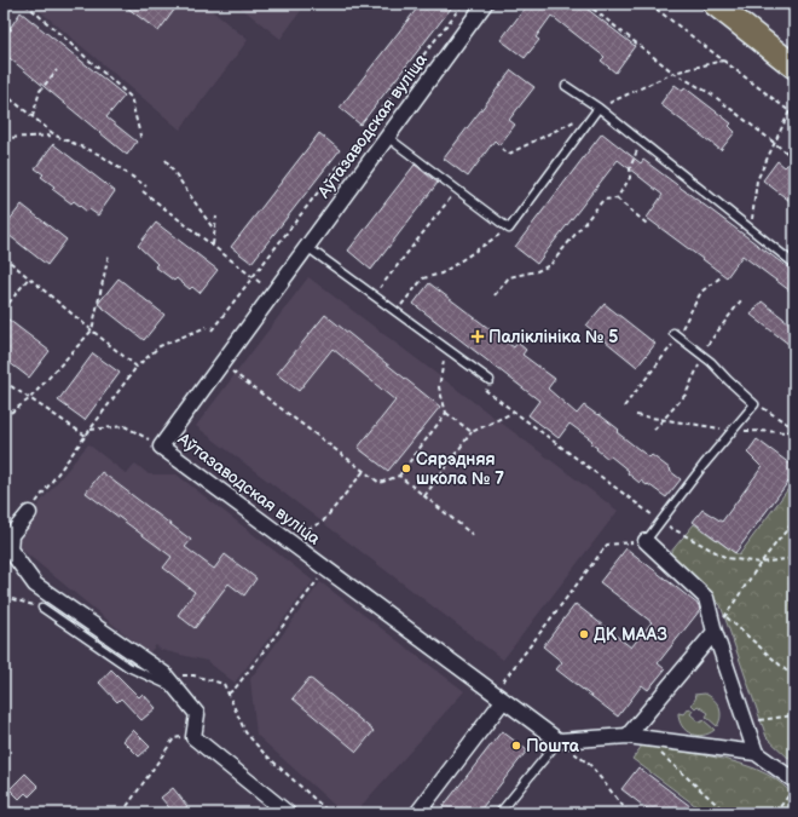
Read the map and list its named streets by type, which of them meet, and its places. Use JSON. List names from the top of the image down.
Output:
{
  "streets": {
    "street": ["Аўтазаводская вуліца"]
  },
  "places": {
    "health": ["Паліклініка № 5"],
    "other": ["Сярэдняя школа № 7", "ДК МААЗ", "Пошта"]
  }
}
